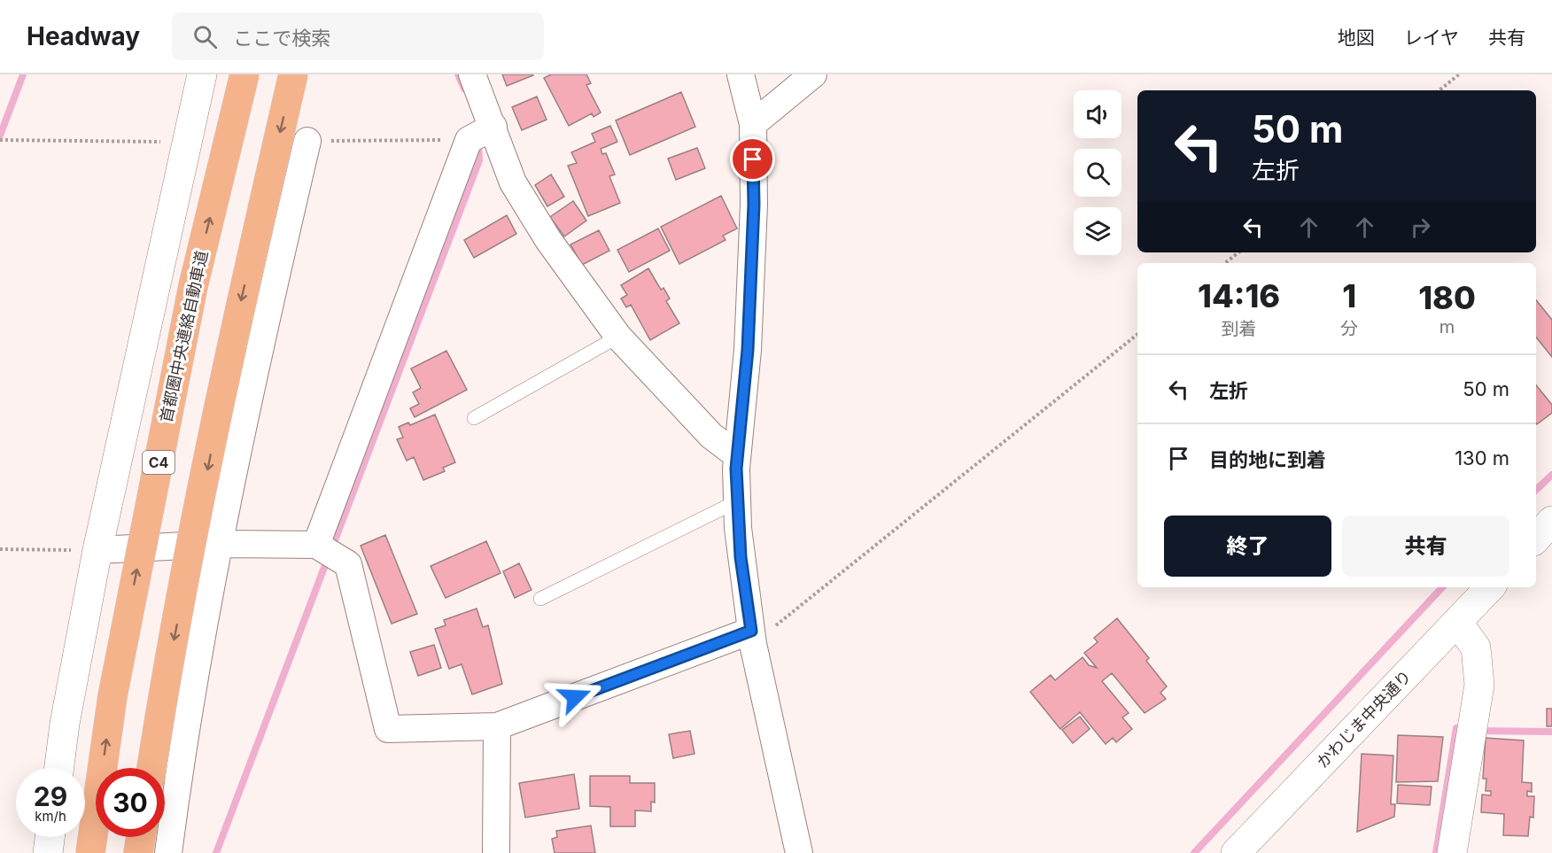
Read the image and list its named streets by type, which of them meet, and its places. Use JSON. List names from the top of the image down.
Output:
{
  "streets": {
    "highway": ["首都圏中央連絡自動車道", "C4"],
    "street": ["かわじま中央通り"]
  },
  "page": {
    "header": "Headway",
    "search": "ここで検索",
    "nav": ["地図", "レイヤ", "共有"],
    "turn": ["50 m", "左折"],
    "eta": [
      "14:16",
      "到着",
      "1",
      "分",
      "180",
      "m"
    ],
    "list": [
      {
        "name": "左折",
        "value": "50 m"
      },
      {
        "name": "目的地に到着",
        "value": "130 m"
      }
    ],
    "buttons": ["終了", "共有"],
    "speed": "29 km/h",
    "limit": "30"
  }
}
